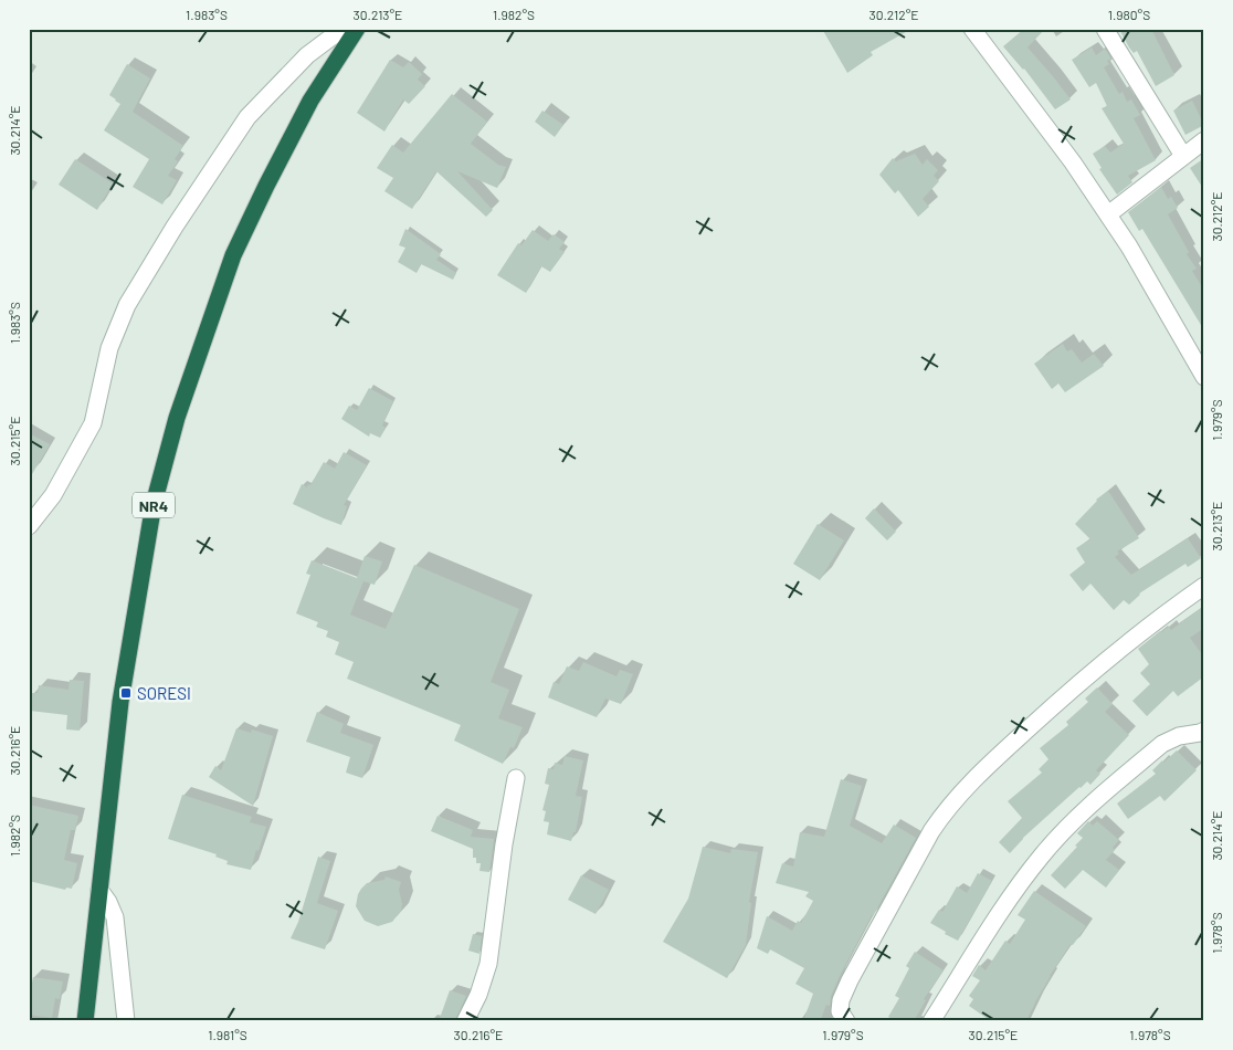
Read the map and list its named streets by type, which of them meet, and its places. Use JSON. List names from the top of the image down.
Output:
{
  "streets": {
    "highway": ["NR4"]
  },
  "places": {
    "transit": ["SORESI"]
  },
  "coordinates": [
    "1.983°S",
    "30.213°E",
    "1.982°S",
    "30.212°E",
    "1.980°S",
    "30.214°E",
    "1.979°S",
    "30.215°E",
    "30.216°E",
    "1.978°S",
    "1.981°S"
  ]
}
